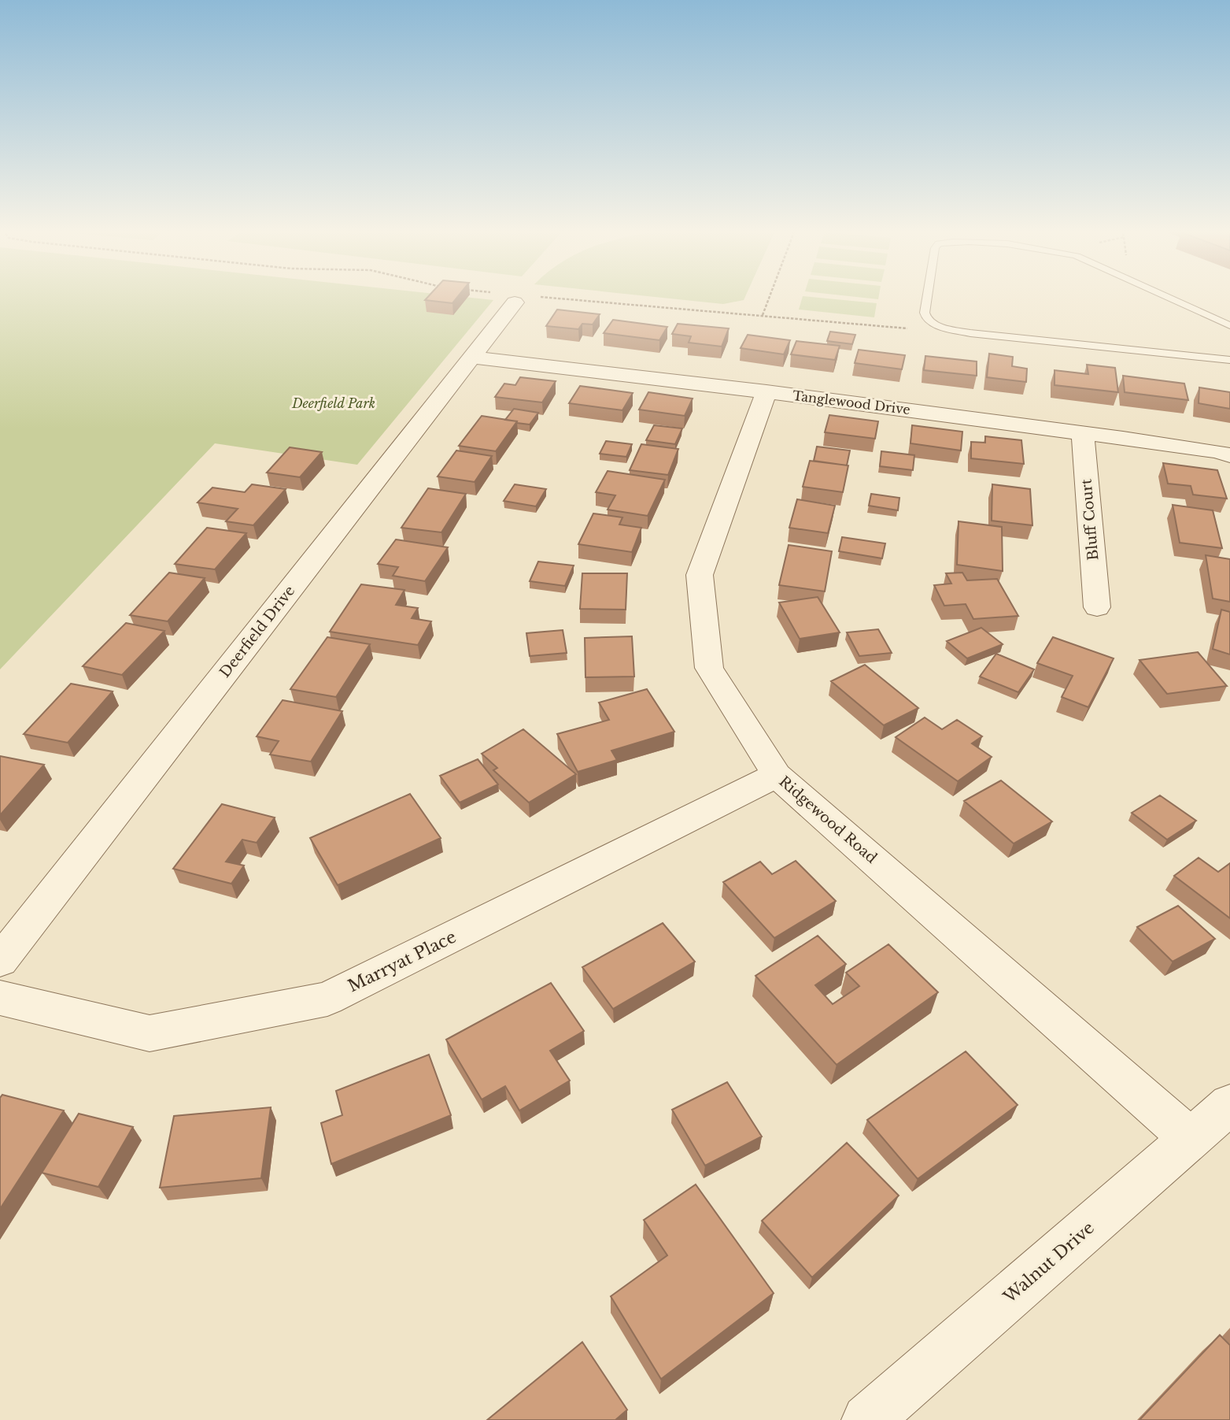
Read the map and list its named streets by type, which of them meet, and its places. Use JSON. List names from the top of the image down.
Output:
{
  "streets": {
    "street": [
      "Tanglewood Drive",
      "Bluff Court",
      "Deerfield Drive",
      "Ridgewood Road",
      "Marryat Place",
      "Walnut Drive"
    ]
  },
  "crossings": [
    ["Tanglewood Drive", "Bluff Court"],
    ["Tanglewood Drive", "Deerfield Drive"],
    ["Tanglewood Drive", "Ridgewood Road"],
    ["Ridgewood Road", "Marryat Place"],
    ["Ridgewood Road", "Walnut Drive"]
  ],
  "parks": ["Deerfield Park"]
}
